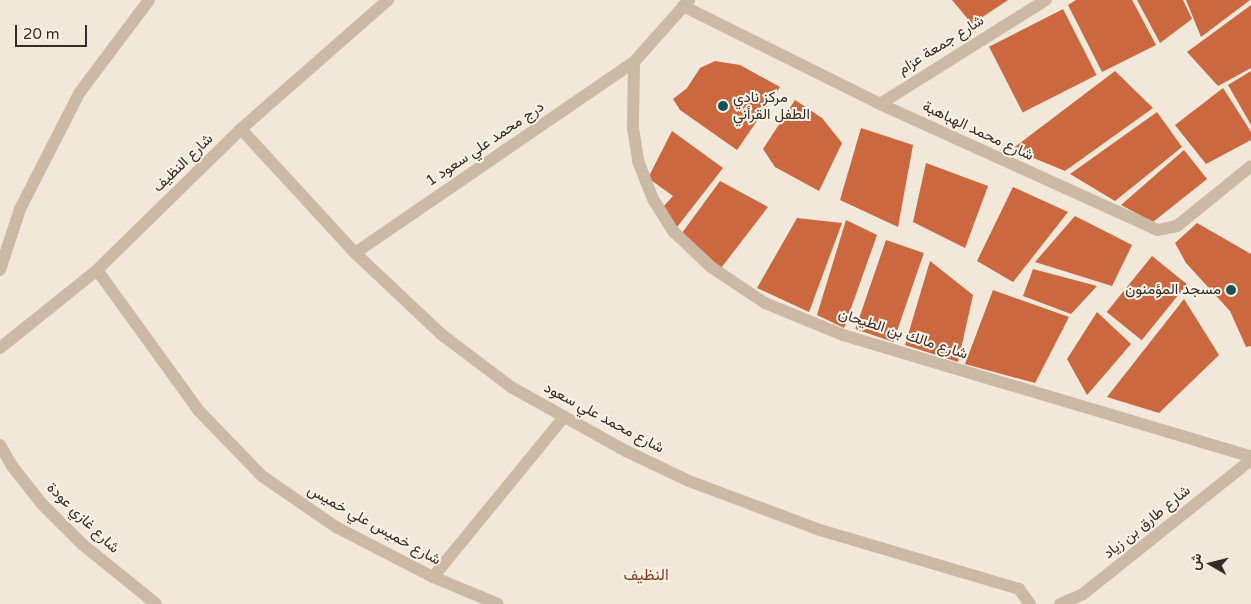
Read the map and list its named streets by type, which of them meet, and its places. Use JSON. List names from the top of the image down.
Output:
{
  "streets": {
    "street": [
      "شارع جمعة عزام",
      "شارع محمد الهباهبة",
      "درج محمد علي سعود 1",
      "شارع النظيف",
      "شارع مالك بن الطيحان",
      "شارع محمد علي سعود",
      "شارع غازي عودة",
      "شارع طارق بن زياد",
      "شارع خميس علي خميس"
    ]
  },
  "crossings": [
    ["شارع جمعة عزام", "شارع محمد الهباهبة"],
    ["درج محمد علي سعود 1", "شارع مالك بن الطيحان"],
    ["درج محمد علي سعود 1", "شارع محمد علي سعود"],
    ["شارع النظيف", "شارع محمد علي سعود"],
    ["شارع النظيف", "شارع خميس علي خميس"],
    ["شارع مالك بن الطيحان", "شارع طارق بن زياد"]
  ],
  "districts": ["النظيف"],
  "places": ["مركز نادي الطفل القرأني", "مسجد المؤمنون"],
  "scale_bar": "20 m",
  "north": "left"
}
